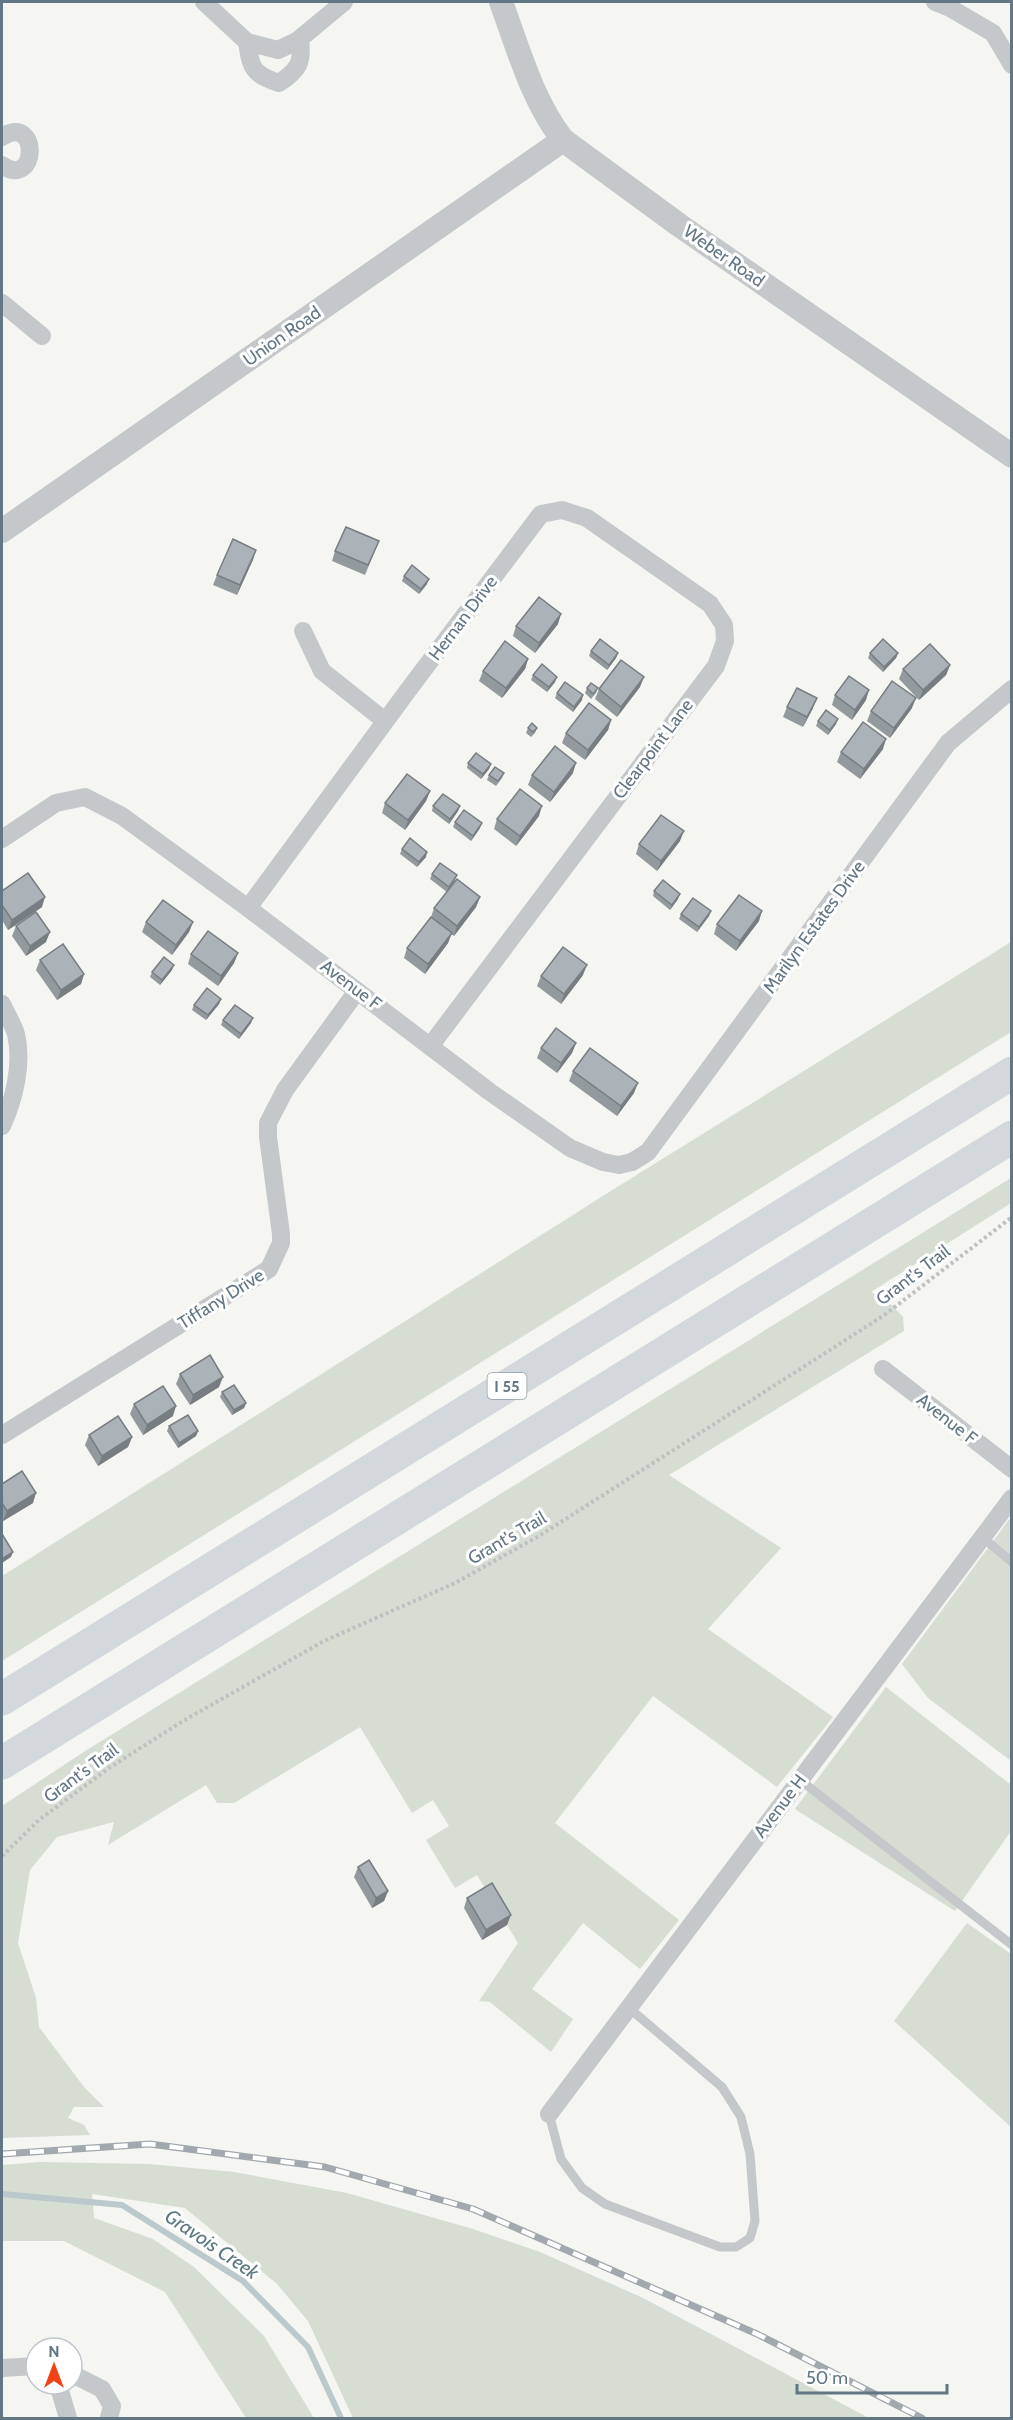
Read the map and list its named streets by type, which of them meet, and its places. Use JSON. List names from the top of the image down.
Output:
{
  "streets": {
    "highway": ["I 55"],
    "street": [
      "Weber Road",
      "Union Road",
      "Hernan Drive",
      "Clearpoint Lane",
      "Marilyn Estates Drive",
      "Avenue F",
      "Tiffany Drive",
      "Avenue H"
    ],
    "path": ["Grant's Trail"]
  },
  "crossings": [
    ["Weber Road", "Union Road"],
    ["Hernan Drive", "Clearpoint Lane"],
    ["Hernan Drive", "Avenue F"],
    ["Clearpoint Lane", "Avenue F"],
    ["Marilyn Estates Drive", "Avenue F"],
    ["Avenue F", "Tiffany Drive"]
  ],
  "water": ["Gravois Creek"],
  "scale_bar": "50 m",
  "north": "top"
}
